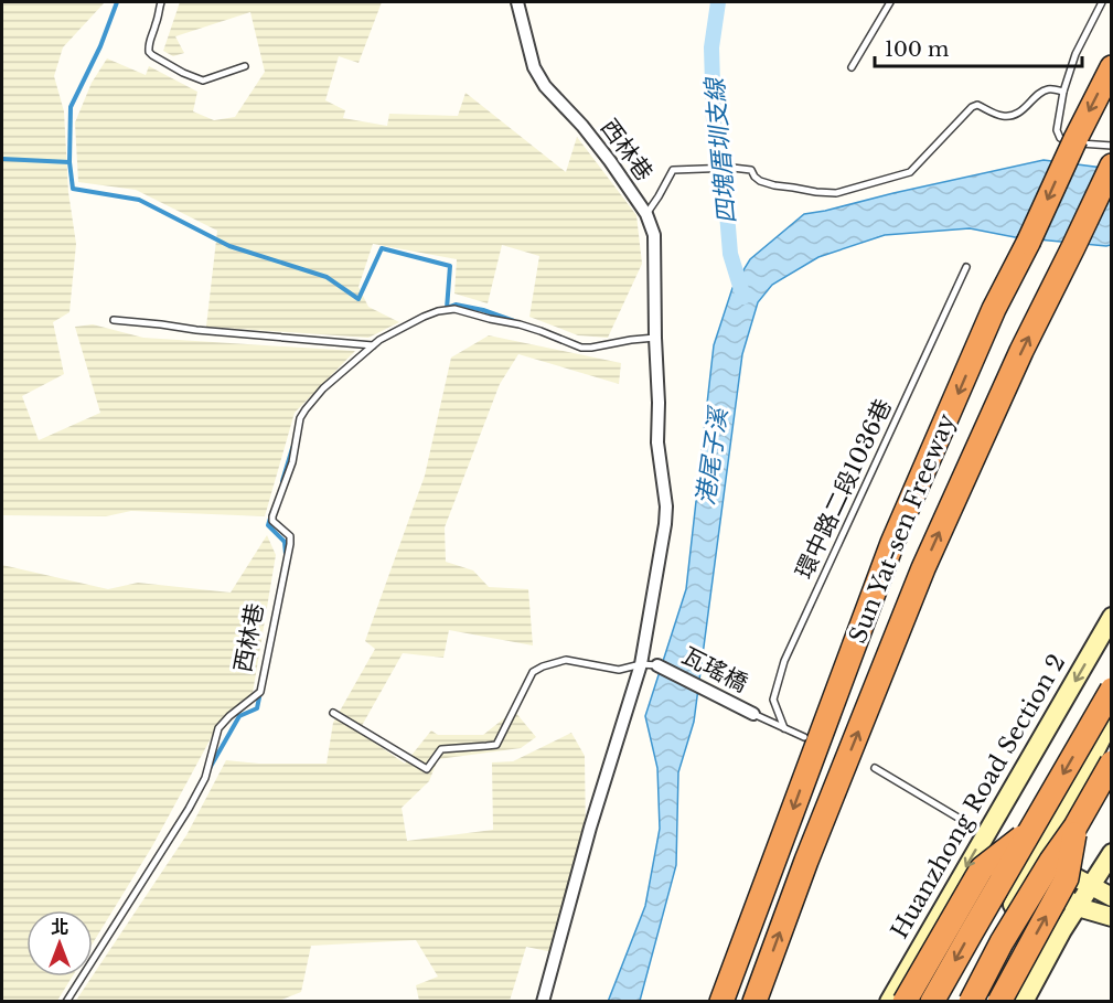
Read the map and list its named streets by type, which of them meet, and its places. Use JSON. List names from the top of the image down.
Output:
{
  "streets": {
    "highway": ["Sun Yat-sen Freeway"],
    "street": ["西林巷", "瓦瑤橋", "Huanzhong Road Section 2"],
    "lane": ["環中路二段1036巷"]
  },
  "water": ["四塊厝圳支線", "港尾子溪"],
  "scale_bar": "100 m",
  "north": "top"
}
